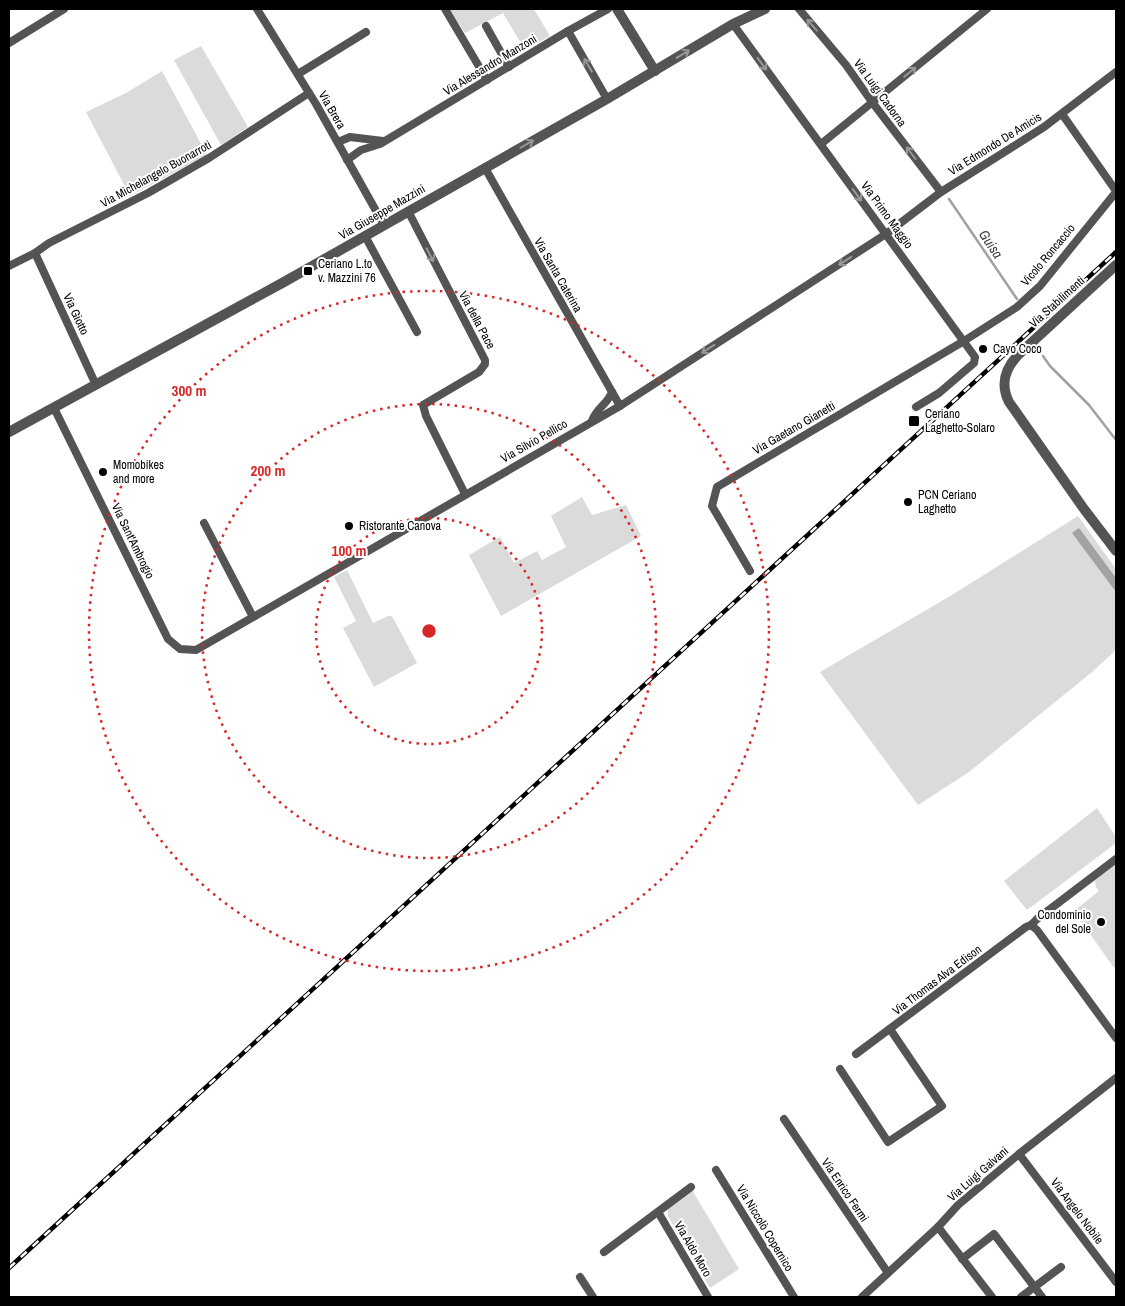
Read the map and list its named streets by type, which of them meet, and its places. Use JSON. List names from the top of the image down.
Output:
{
  "streets": {
    "street": [
      "Via Alessandro Manzoni",
      "Via Luigi Cadorna",
      "Via Brera",
      "Via Edmondo De Amicis",
      "Via Michelangelo Buonarroti",
      "Via Giuseppe Mazzini",
      "Via Primo Maggio",
      "Vicolo Roncaccio",
      "Via Santa Caterina",
      "Via Stabilimenti",
      "Via Giotto",
      "Via della Pace",
      "Via Gaetano Gianetti",
      "Via Silvio Pellico",
      "Via Sant'Ambrogio",
      "Via Thomas Alva Edison",
      "Via Luigi Galvani",
      "Via Enrico Fermi",
      "Via Angelo Nobile",
      "Via Niccolò Copernico",
      "Via Aldo Moro"
    ]
  },
  "crossings": [
    ["Via Alessandro Manzoni", "Via Brera"],
    ["Via Luigi Cadorna", "Via Edmondo De Amicis"],
    ["Via Brera", "Via Michelangelo Buonarroti"],
    ["Via Brera", "Via Giuseppe Mazzini"],
    ["Via Edmondo De Amicis", "Via Primo Maggio"],
    ["Via Edmondo De Amicis", "Via Silvio Pellico"],
    ["Via Michelangelo Buonarroti", "Via Giotto"],
    ["Via Giuseppe Mazzini", "Via Primo Maggio"],
    ["Via Giuseppe Mazzini", "Via Santa Caterina"],
    ["Via Giuseppe Mazzini", "Via Giotto"],
    ["Via Giuseppe Mazzini", "Via della Pace"],
    ["Via Giuseppe Mazzini", "Via Sant'Ambrogio"],
    ["Via Primo Maggio", "Vicolo Roncaccio"],
    ["Via Primo Maggio", "Via Gaetano Gianetti"],
    ["Via Primo Maggio", "Via Silvio Pellico"],
    ["Vicolo Roncaccio", "Via Gaetano Gianetti"],
    ["Via Santa Caterina", "Via Silvio Pellico"],
    ["Via della Pace", "Via Silvio Pellico"],
    ["Via Silvio Pellico", "Via Sant'Ambrogio"],
    ["Via Luigi Galvani", "Via Enrico Fermi"],
    ["Via Luigi Galvani", "Via Angelo Nobile"]
  ],
  "one_way": ["Via Luigi Cadorna", "Via Primo Maggio", "Via Silvio Pellico"],
  "water": ["Guisa"],
  "places": {
    "transit": ["Ceriano L.to v. Mazzini 76", "Ceriano Laghetto-Solaro"],
    "other": [
      "Cayo Coco",
      "Momobikes and more",
      "PCN Ceriano Laghetto",
      "Ristorante Canova",
      "Condominio del Sole"
    ]
  },
  "rings": ["300 m", "200 m", "100 m"]
}
